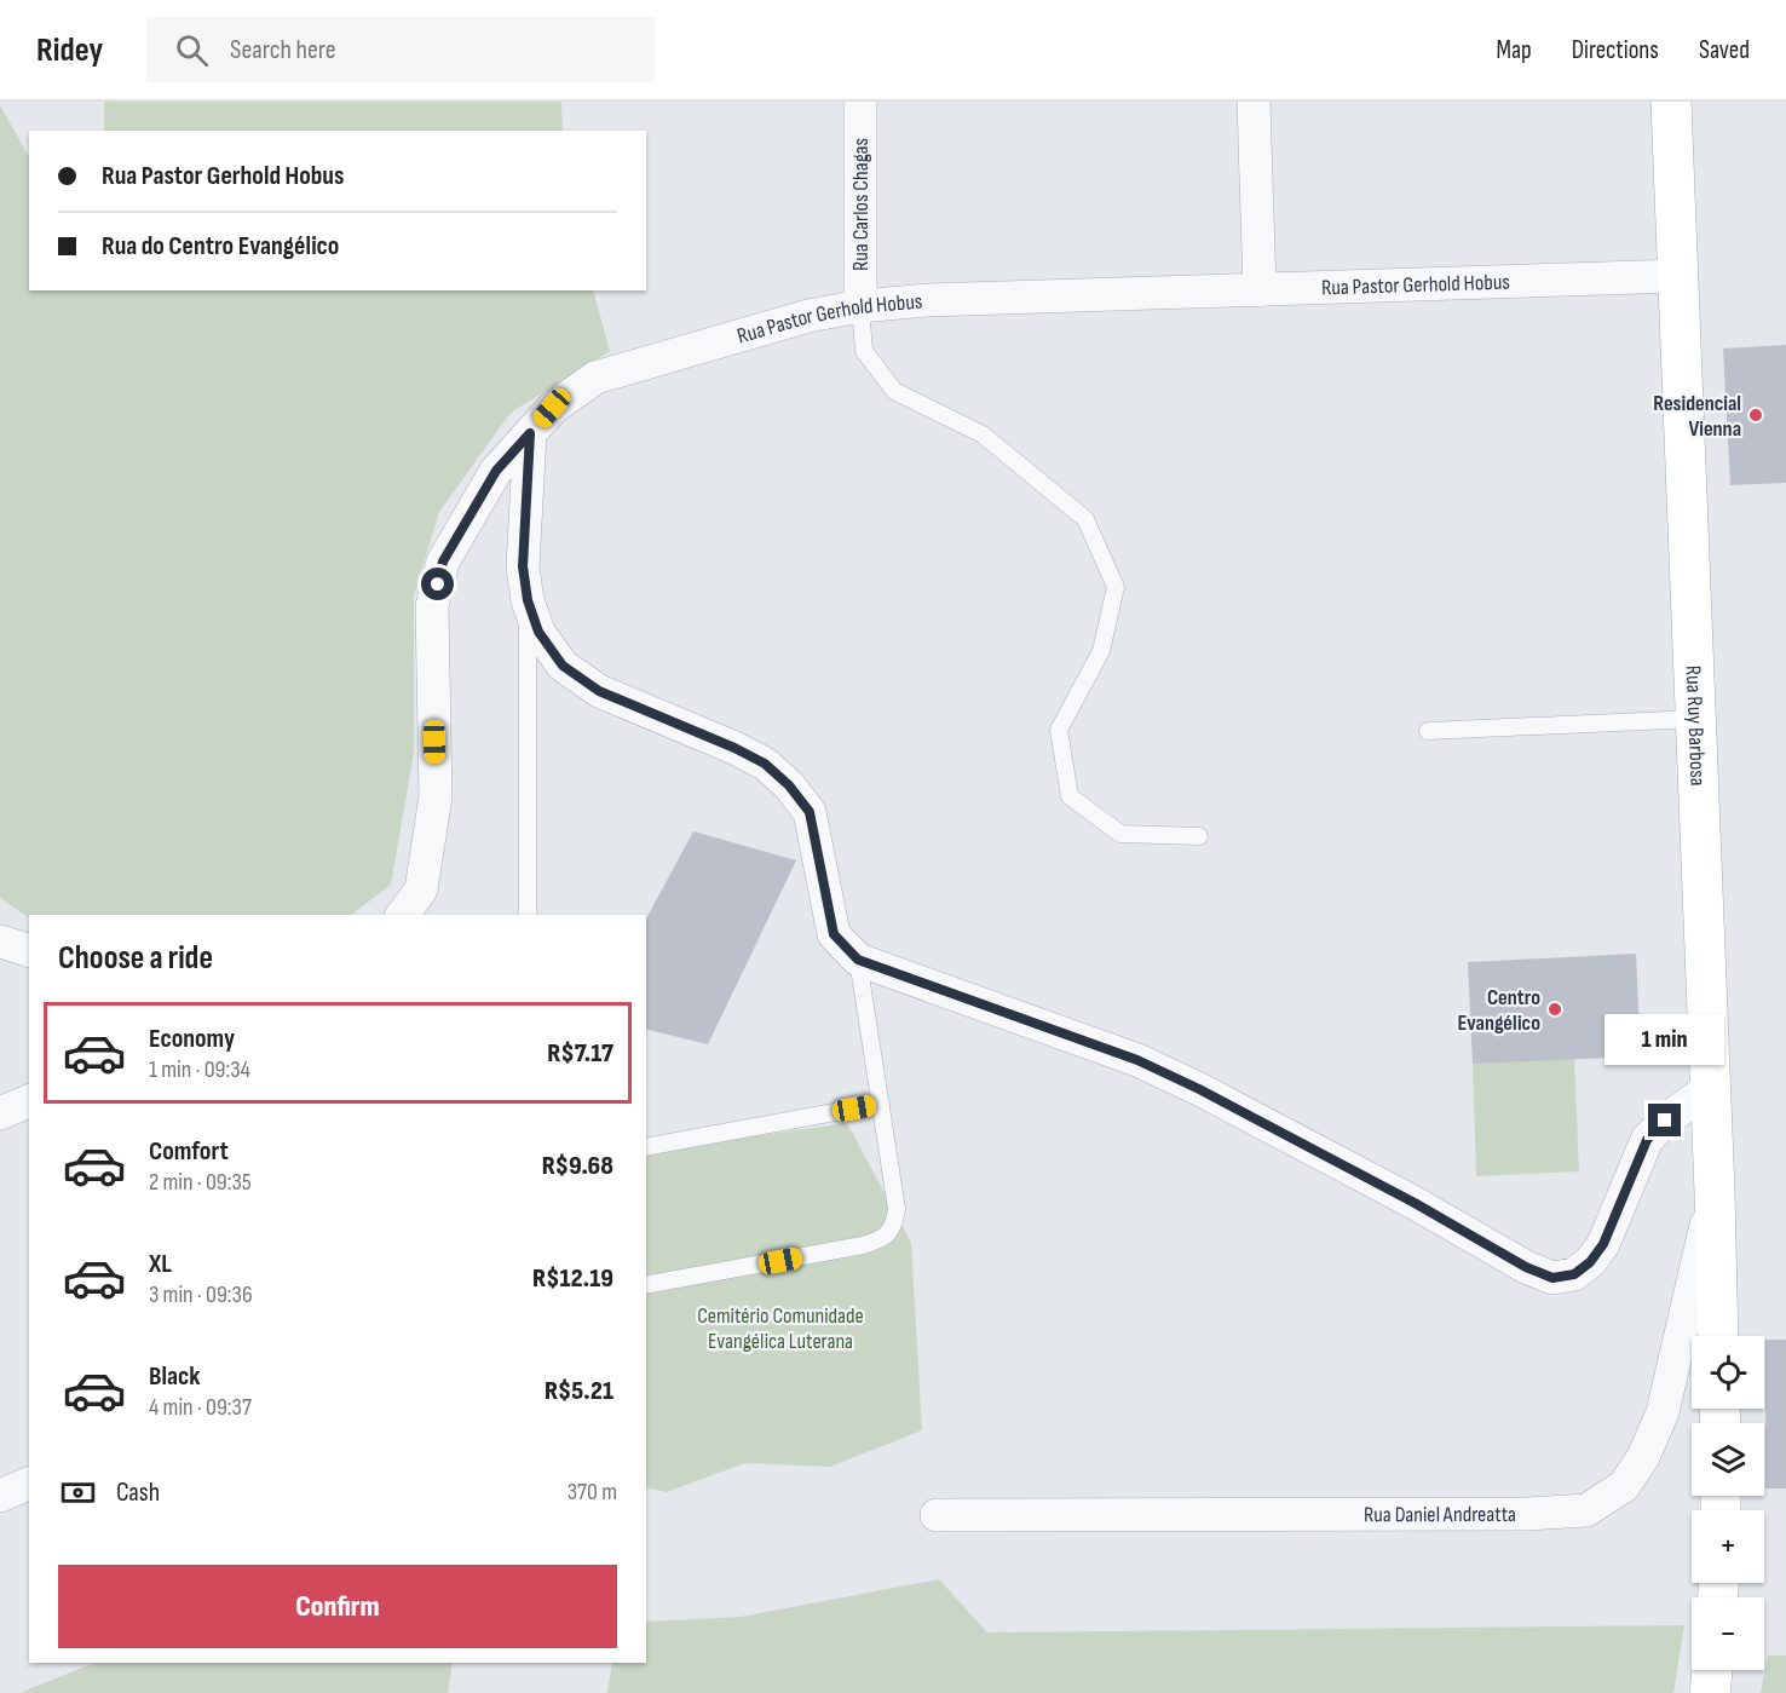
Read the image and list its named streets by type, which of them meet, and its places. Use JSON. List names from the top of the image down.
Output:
{
  "streets": {
    "main road": ["Rua Ruy Barbosa"],
    "street": ["Rua Carlos Chagas", "Rua Pastor Gerhold Hobus", "Rua Daniel Andreatta"]
  },
  "crossings": [
    ["Rua Carlos Chagas", "Rua Pastor Gerhold Hobus"],
    ["Rua Pastor Gerhold Hobus", "Rua Ruy Barbosa"],
    ["Rua Ruy Barbosa", "Rua Daniel Andreatta"]
  ],
  "parks": ["Cemitério Comunidade Evangélica Luterana"],
  "places": ["Residencial Vienna", "Centro Evangélico"],
  "page": {
    "header": "Ridey",
    "search": "Search here",
    "nav": ["Map", "Directions", "Saved"],
    "banner": ["Rua Pastor Gerhold Hobus", "Rua do Centro Evangélico"],
    "heading": "Choose a ride",
    "list": [
      {
        "name": "Economy",
        "note": "1 min · 09:34",
        "value": "R$7.17"
      },
      {
        "name": "Comfort",
        "note": "2 min · 09:35",
        "value": "R$9.68"
      },
      {
        "name": "XL",
        "note": "3 min · 09:36",
        "value": "R$12.19"
      },
      {
        "name": "Black",
        "note": "4 min · 09:37",
        "value": "R$5.21"
      }
    ],
    "bubble": "1 min",
    "map_buttons": ["+", "−"],
    "pay": ["Cash", "370 m"],
    "buttons": "Confirm"
  }
}
